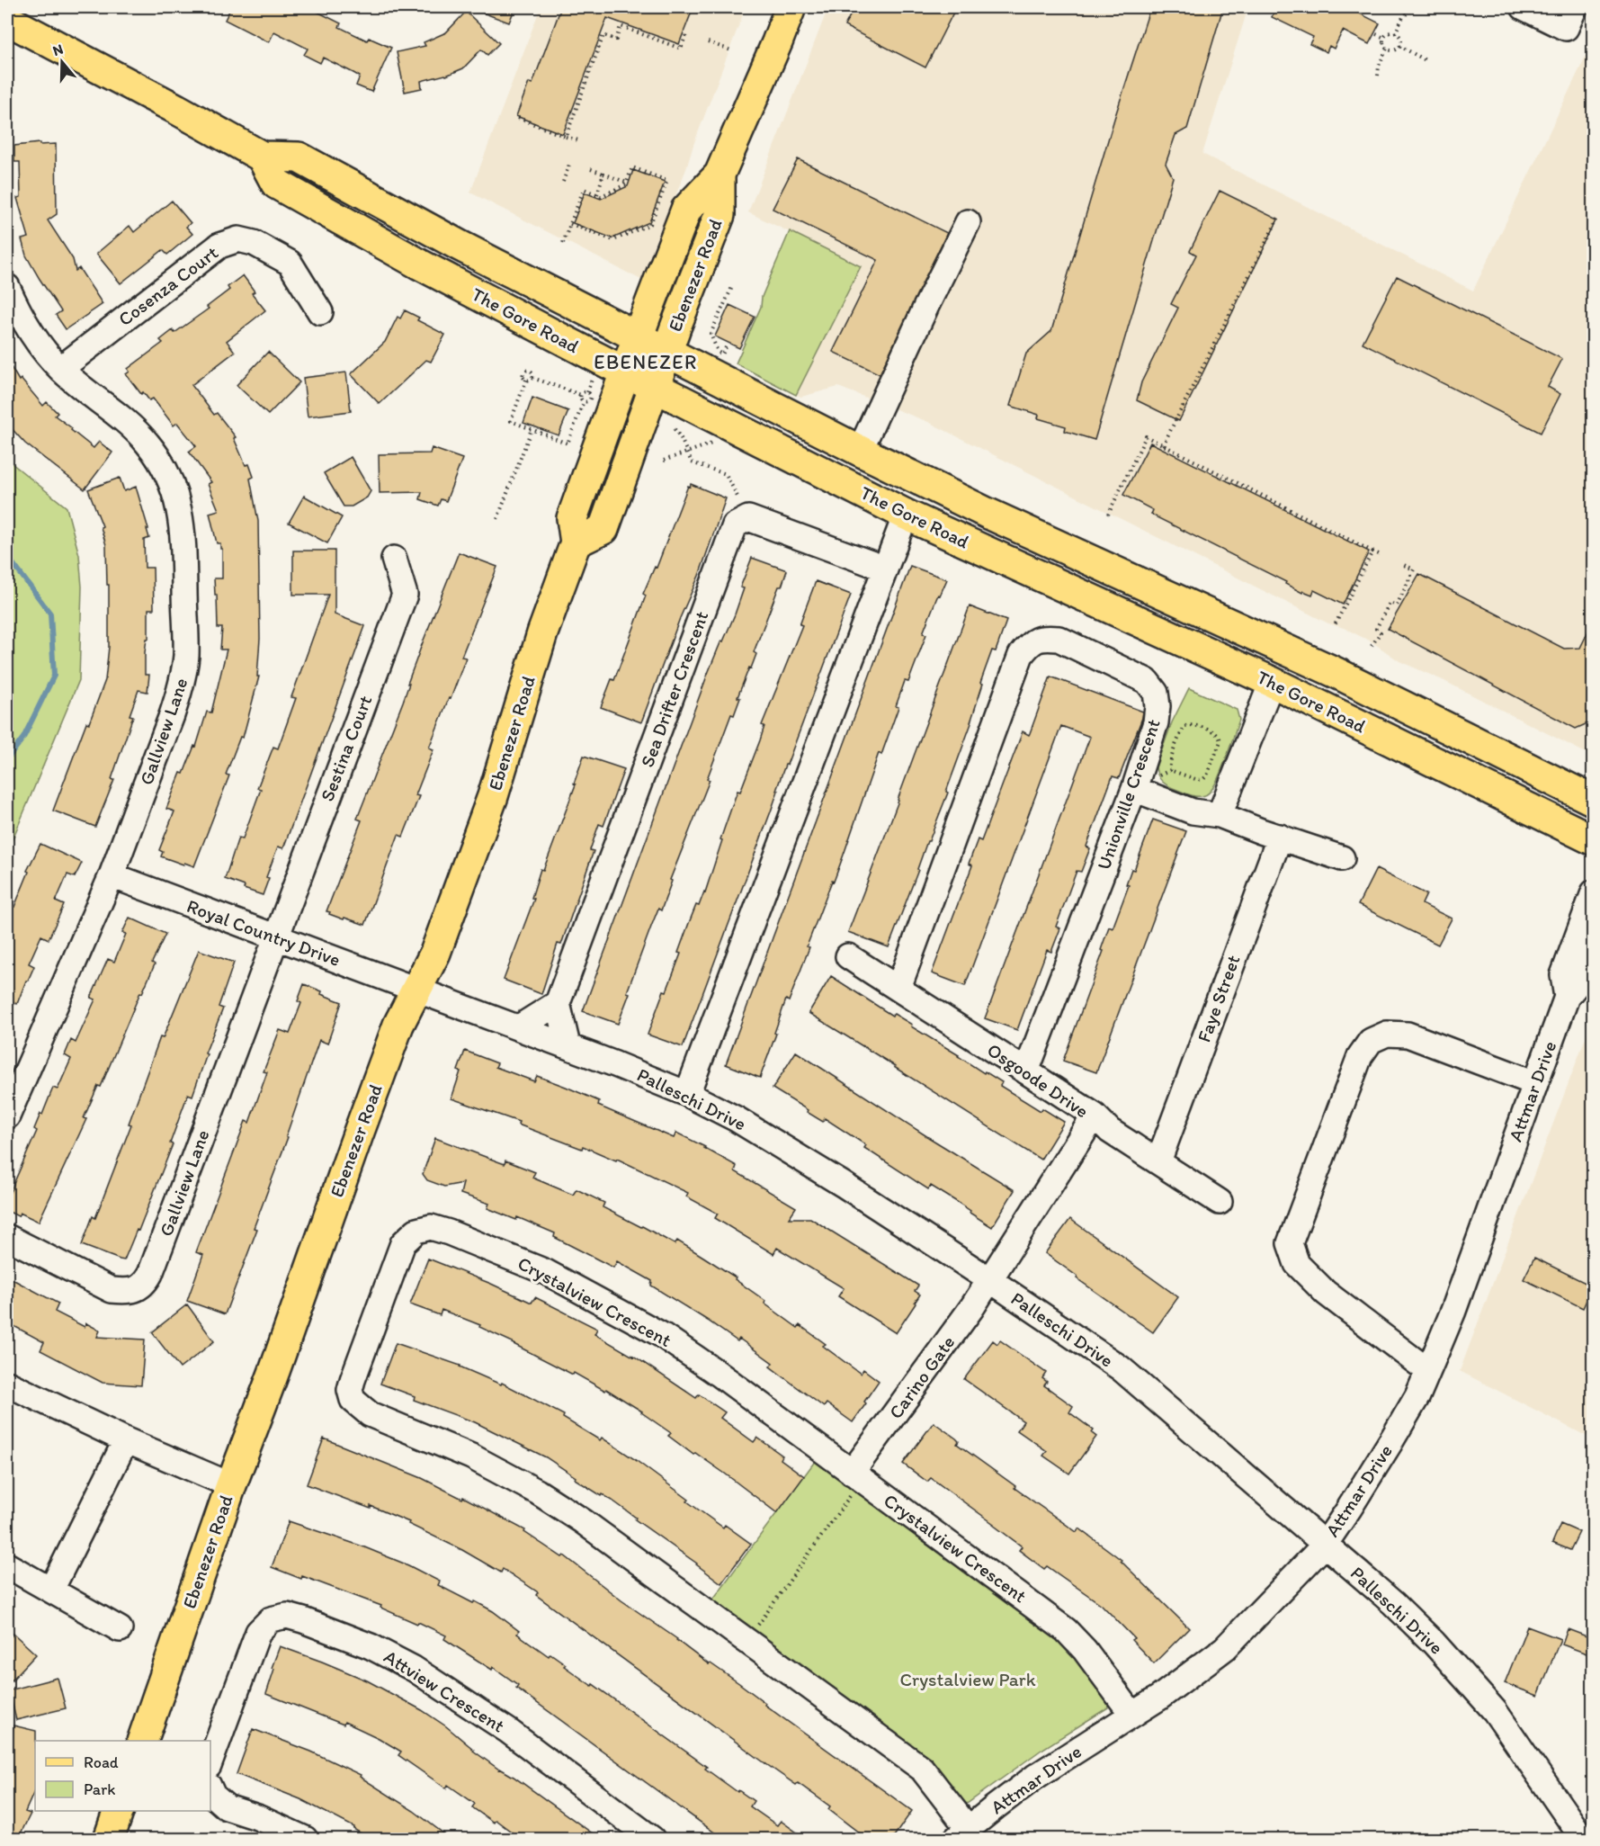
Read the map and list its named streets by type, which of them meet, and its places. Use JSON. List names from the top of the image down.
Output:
{
  "streets": {
    "main road": ["Ebenezer Road", "The Gore Road"],
    "street": [
      "Cosenza Court",
      "Sea Drifter Crescent",
      "Gallview Lane",
      "Sestina Court",
      "Unionville Crescent",
      "Royal Country Drive",
      "Faye Street",
      "Osgoode Drive",
      "Attmar Drive",
      "Palleschi Drive",
      "Crystalview Crescent",
      "Carino Gate",
      "Attview Crescent"
    ]
  },
  "crossings": [
    ["Ebenezer Road", "The Gore Road"],
    ["Ebenezer Road", "Royal Country Drive"],
    ["Ebenezer Road", "Palleschi Drive"],
    ["Cosenza Court", "Gallview Lane"],
    ["Gallview Lane", "Sestina Court"],
    ["Gallview Lane", "Royal Country Drive"],
    ["Sestina Court", "Royal Country Drive"],
    ["Unionville Crescent", "Osgoode Drive"],
    ["Royal Country Drive", "Palleschi Drive"],
    ["Osgoode Drive", "Palleschi Drive"],
    ["Osgoode Drive", "Carino Gate"],
    ["Attmar Drive", "Palleschi Drive"],
    ["Attmar Drive", "Crystalview Crescent"],
    ["Palleschi Drive", "Carino Gate"],
    ["Crystalview Crescent", "Carino Gate"]
  ],
  "districts": ["EBENEZER"],
  "parks": ["Crystalview Park"],
  "legend": ["Road", "Park"],
  "north": "top"
}
